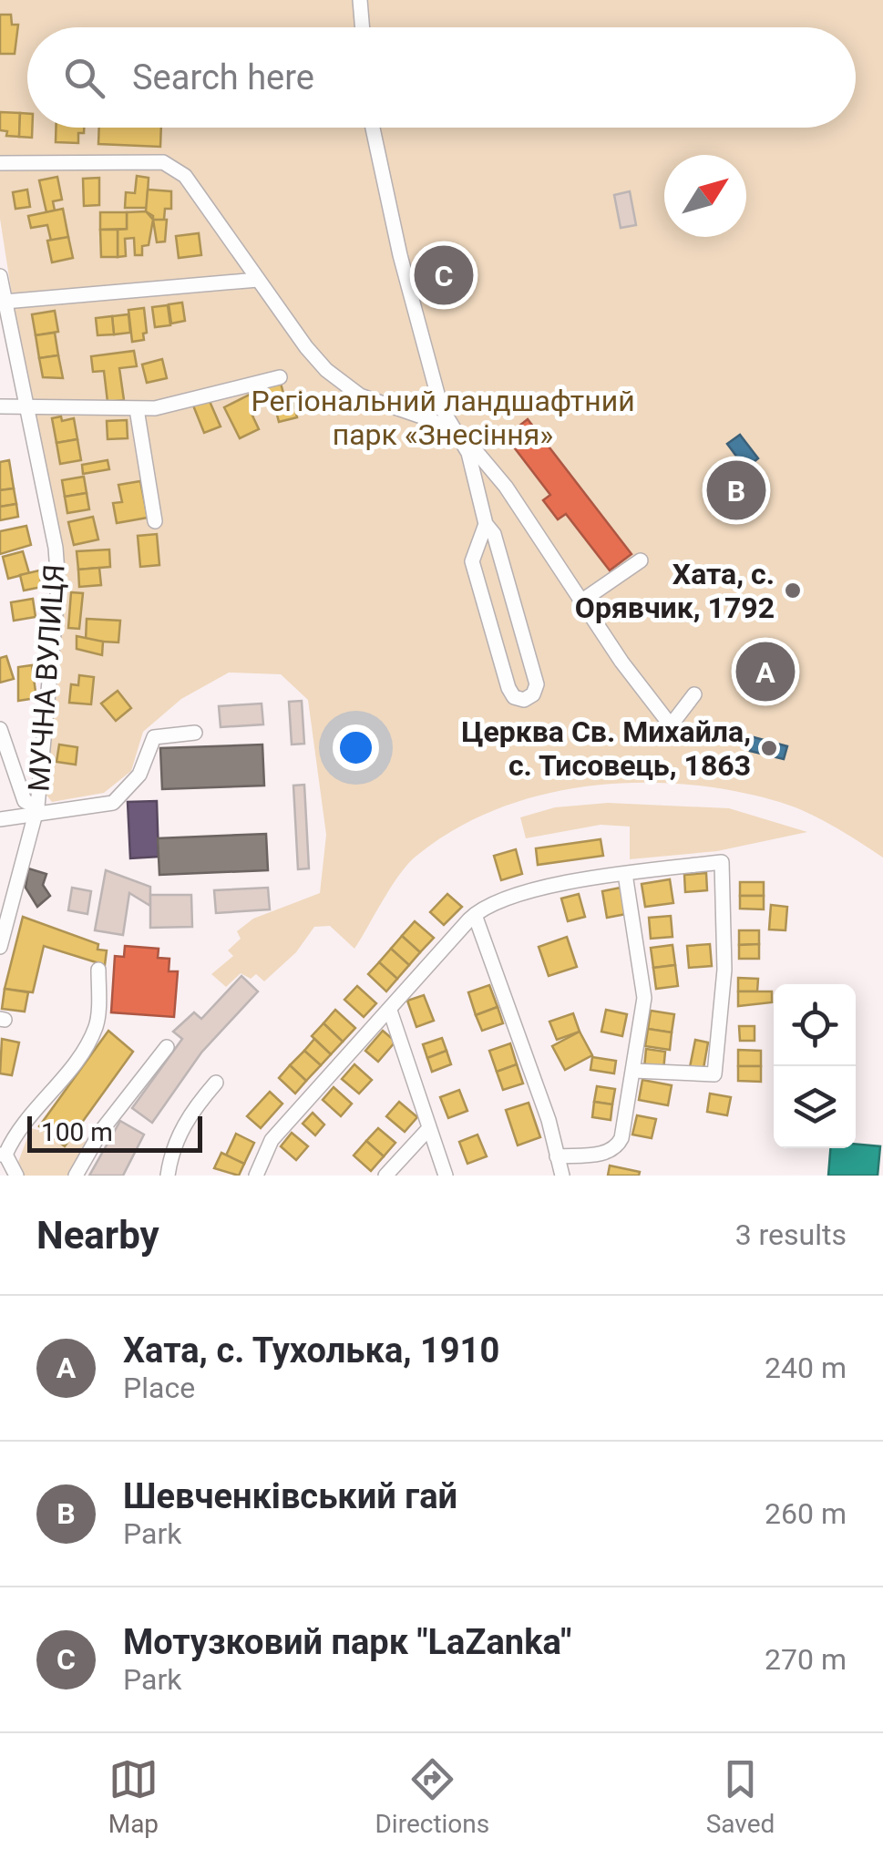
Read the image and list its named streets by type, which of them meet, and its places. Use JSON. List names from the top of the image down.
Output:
{
  "streets": {
    "street": ["МУЧНА ВУЛИЦЯ"]
  },
  "parks": ["Регіональний ландшафтний парк «Знесіння»"],
  "places": ["Хата, с. Орявчик, 1792", "Церква Св. Михайла, с. Тисовець, 1863"],
  "scale_bar": "100 m",
  "north": "top right",
  "page": {
    "search": "Search here",
    "pins": ["C", "B", "A"],
    "scale": "100 m",
    "heading": ["Nearby", "3 results"],
    "list": [
      {
        "mark": "A",
        "name": "Хата, с. Тухолька, 1910",
        "note": "Place",
        "value": "240 m"
      },
      {
        "mark": "B",
        "name": "Шевченківський гай",
        "note": "Park",
        "value": "260 m"
      },
      {
        "mark": "C",
        "name": "Мотузковий парк \"LaZanka\"",
        "note": "Park",
        "value": "270 m"
      }
    ],
    "nav": ["Map", "Directions", "Saved"]
  }
}
